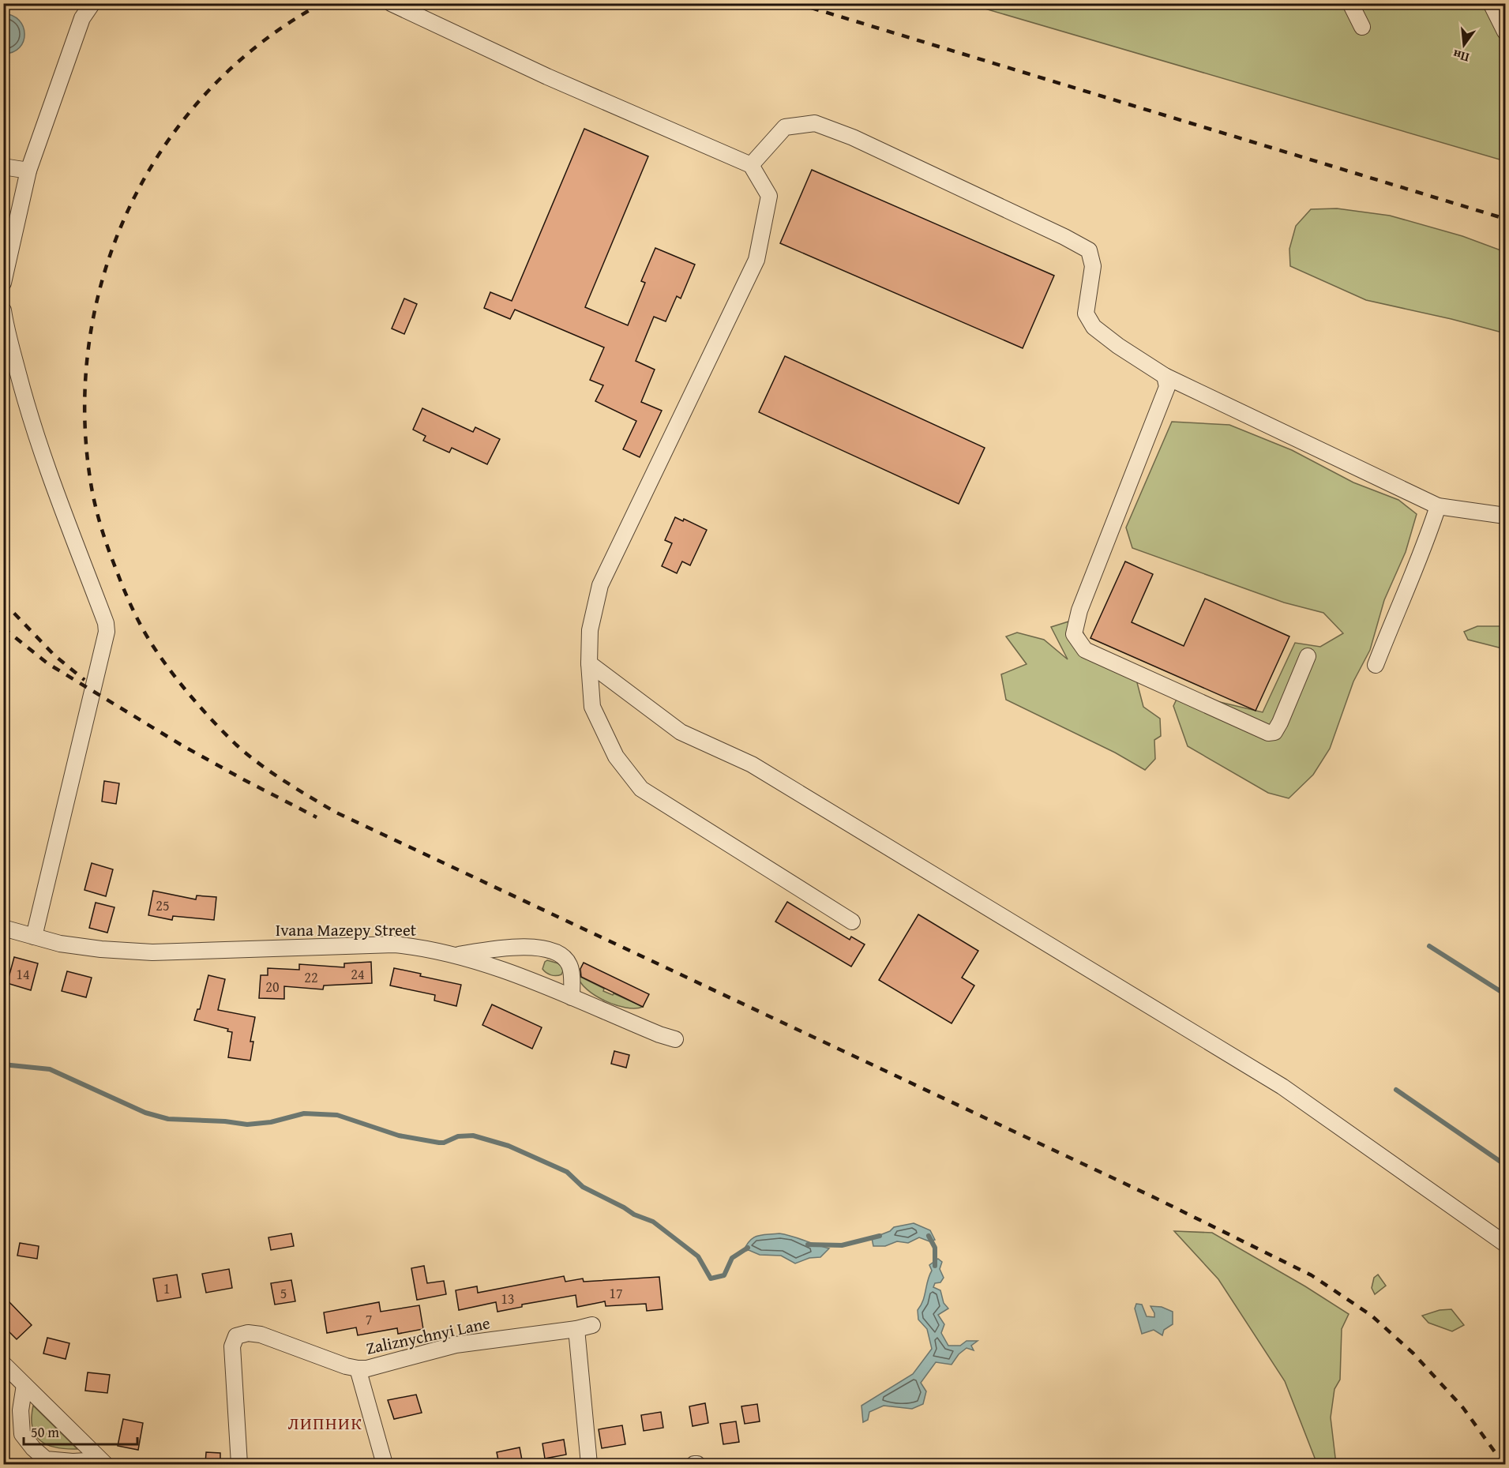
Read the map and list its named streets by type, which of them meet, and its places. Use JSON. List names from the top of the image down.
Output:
{
  "streets": {
    "street": ["Ivana Mazepy Street", "Zaliznychnyi Lane"]
  },
  "districts": ["ЛИПНИК"],
  "house_numbers": [
    "25",
    "14",
    "24",
    "22",
    "20",
    "1",
    "5",
    "17",
    "13",
    "7"
  ],
  "scale_bar": "50 m",
  "north": "bottom"
}
